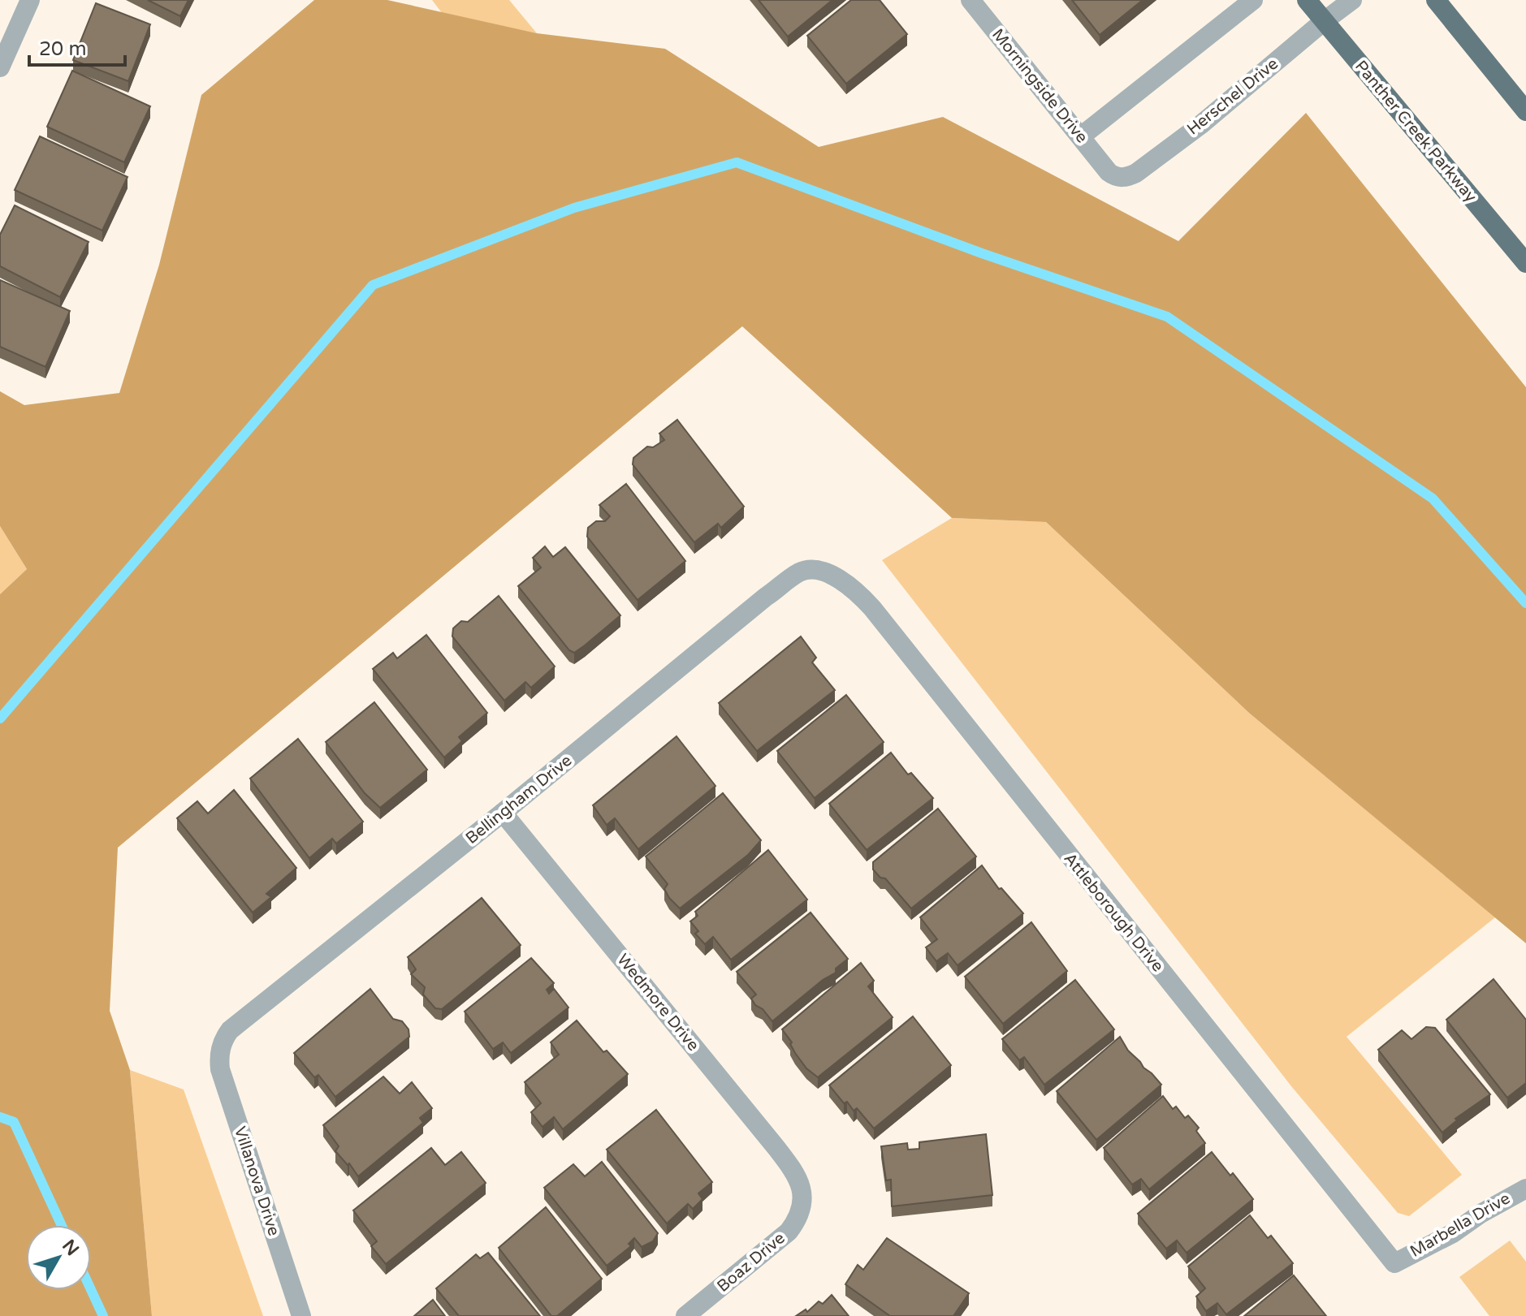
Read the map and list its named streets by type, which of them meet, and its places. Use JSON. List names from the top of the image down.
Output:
{
  "streets": {
    "main road": ["Panther Creek Parkway"],
    "street": [
      "Morningside Drive",
      "Herschel Drive",
      "Bellingham Drive",
      "Attleborough Drive",
      "Wedmore Drive",
      "Villanova Drive",
      "Marbella Drive",
      "Boaz Drive"
    ]
  },
  "crossings": [
    ["Morningside Drive", "Herschel Drive"],
    ["Herschel Drive", "Panther Creek Parkway"],
    ["Bellingham Drive", "Attleborough Drive"],
    ["Bellingham Drive", "Wedmore Drive"],
    ["Bellingham Drive", "Villanova Drive"],
    ["Attleborough Drive", "Marbella Drive"],
    ["Wedmore Drive", "Boaz Drive"]
  ],
  "scale_bar": "20 m",
  "north": "top right"
}
